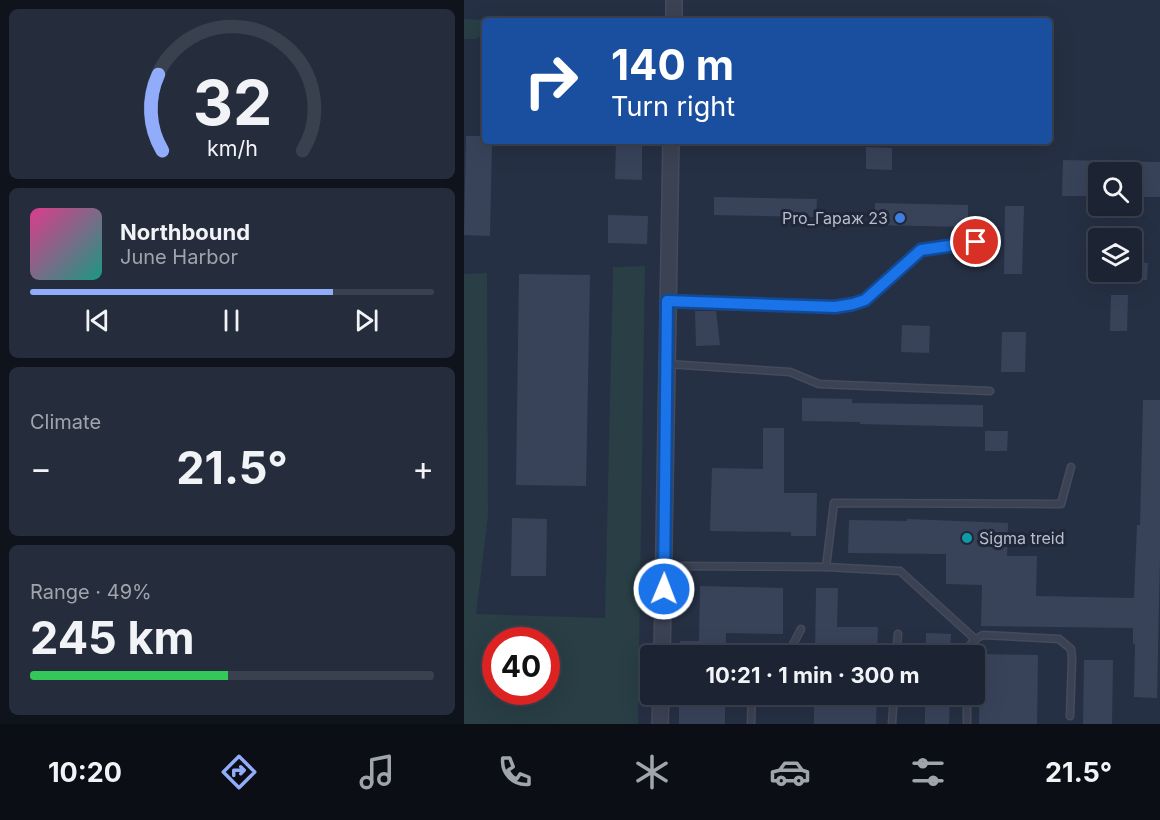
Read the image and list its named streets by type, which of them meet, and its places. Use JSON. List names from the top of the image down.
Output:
{
  "places": ["Pro_Гараж 23", "Sigma treid"],
  "page": {
    "turn": ["140 m", "Turn right"],
    "song": ["Northbound", "June Harbor"],
    "tile": [
      "Climate",
      ["Range · 49%", "245 km"]
    ],
    "heat": ["−", "21.5°", "+"],
    "limit": "40",
    "trip": "10:21 · 1 min · 300 m",
    "tabs": ["10:20", "21.5°"],
    "gauge": ["32", "km/h"]
  }
}
